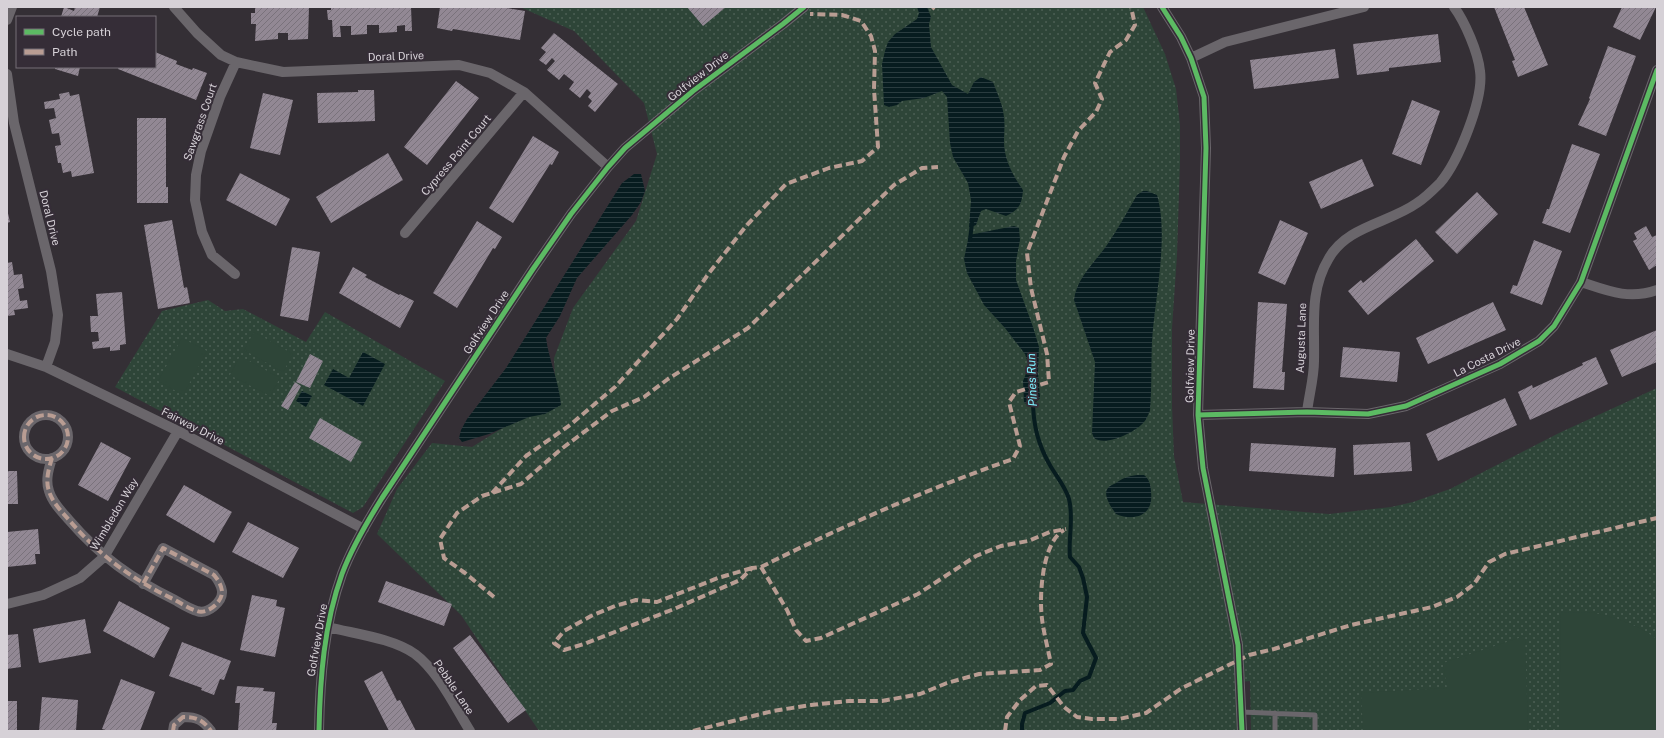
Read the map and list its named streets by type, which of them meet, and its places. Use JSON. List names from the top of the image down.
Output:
{
  "streets": {
    "street": [
      "Doral Drive",
      "Golfview Drive",
      "Sawgrass Court",
      "Cypress Point Court",
      "Augusta Lane",
      "La Costa Drive",
      "Fairway Drive",
      "Wimbledon Way",
      "Pebble Lane"
    ]
  },
  "crossings": [
    ["Doral Drive", "Golfview Drive"],
    ["Doral Drive", "Sawgrass Court"],
    ["Doral Drive", "Cypress Point Court"],
    ["Doral Drive", "Fairway Drive"],
    ["Golfview Drive", "La Costa Drive"],
    ["Golfview Drive", "Fairway Drive"],
    ["Golfview Drive", "Pebble Lane"],
    ["Augusta Lane", "La Costa Drive"],
    ["Fairway Drive", "Wimbledon Way"]
  ],
  "water": ["Pines Run"],
  "legend": ["Cycle path", "Path"]
}
